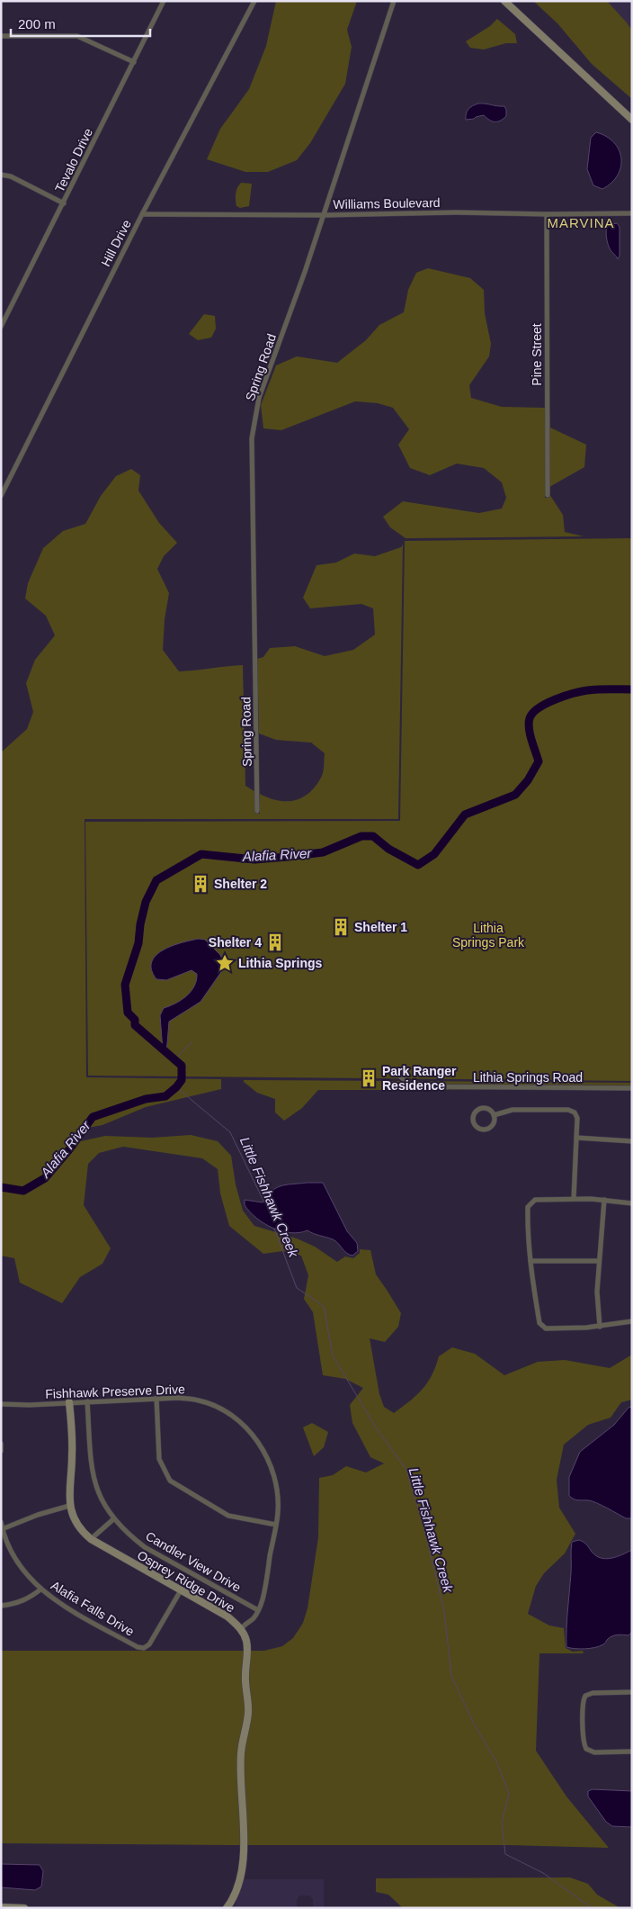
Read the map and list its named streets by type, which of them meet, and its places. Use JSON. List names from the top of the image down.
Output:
{
  "streets": {
    "street": [
      "Tevalo Drive",
      "Williams Boulevard",
      "Hill Drive",
      "Pine Street",
      "Spring Road",
      "Lithia Springs Road",
      "Fishhawk Preserve Drive",
      "Candler View Drive",
      "Osprey Ridge Drive",
      "Alafia Falls Drive"
    ]
  },
  "crossings": [
    ["Williams Boulevard", "Hill Drive"],
    ["Williams Boulevard", "Pine Street"],
    ["Williams Boulevard", "Spring Road"],
    ["Fishhawk Preserve Drive", "Candler View Drive"],
    ["Fishhawk Preserve Drive", "Osprey Ridge Drive"],
    ["Osprey Ridge Drive", "Alafia Falls Drive"]
  ],
  "districts": ["MARVINA"],
  "water": ["Alafia River", "Little Fishhawk Creek"],
  "parks": ["Lithia Springs Park"],
  "places": {
    "building": [
      "Shelter 2",
      "Shelter 1",
      "Shelter 4",
      "Park Ranger Residence"
    ],
    "place": ["Lithia Springs"]
  },
  "scale_bar": "200 m"
}
